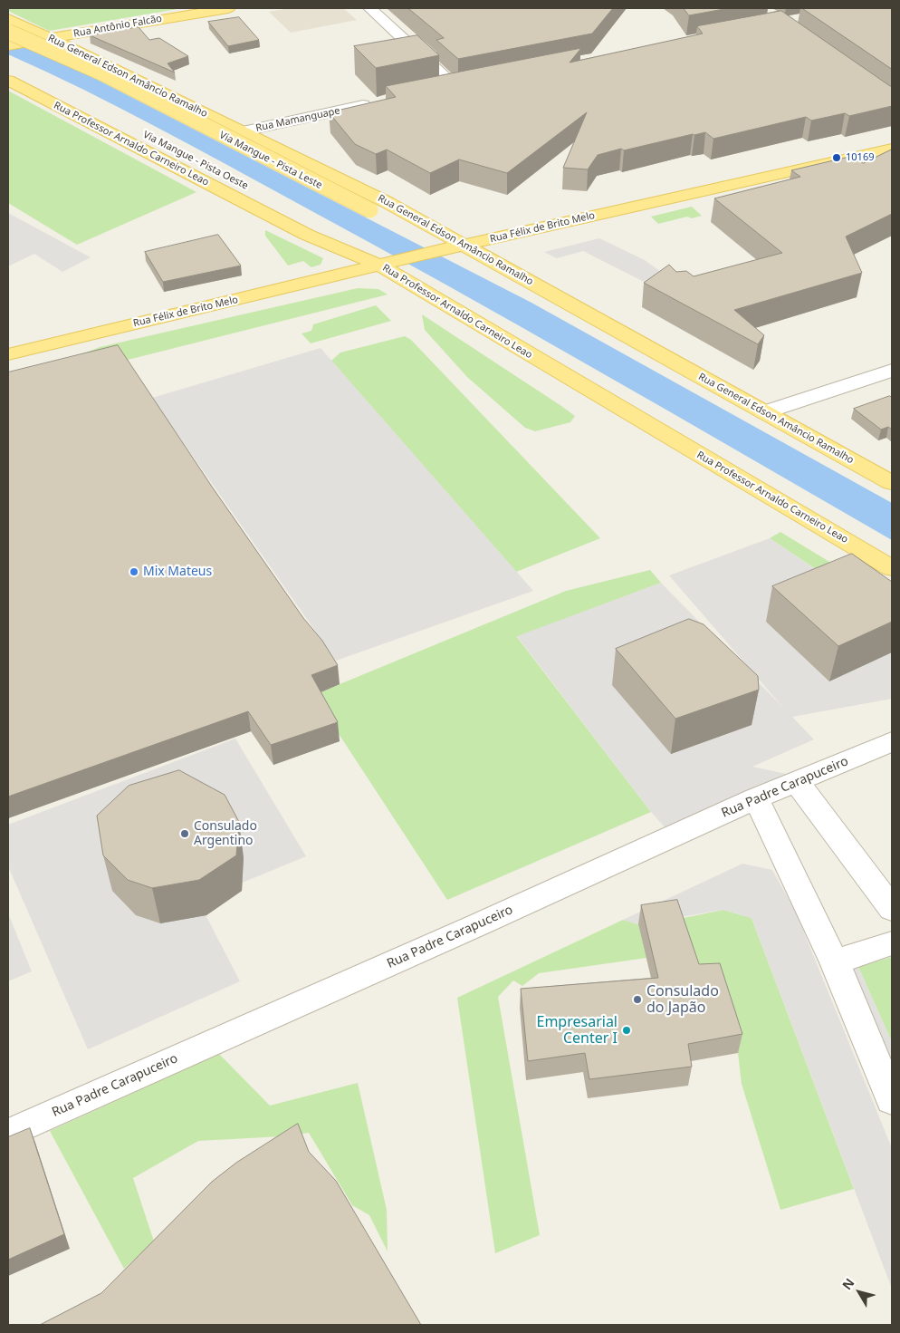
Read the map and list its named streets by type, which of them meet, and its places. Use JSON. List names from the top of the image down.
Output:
{
  "streets": {
    "main road": [
      "Rua Antônio Falcão",
      "Rua General Edson Amâncio Ramalho",
      "Rua Professor Arnaldo Carneiro Leao",
      "Via Mangue - Pista Oeste",
      "Via Mangue - Pista Leste",
      "Rua Félix de Brito Melo"
    ],
    "street": ["Rua Mamanguape", "Rua Padre Carapuceiro"]
  },
  "crossings": [
    ["Rua Antônio Falcão", "Rua General Edson Amâncio Ramalho"],
    ["Rua General Edson Amâncio Ramalho", "Rua Mamanguape"],
    ["Rua General Edson Amâncio Ramalho", "Via Mangue - Pista Leste"],
    ["Rua General Edson Amâncio Ramalho", "Rua Félix de Brito Melo"],
    ["Rua Professor Arnaldo Carneiro Leao", "Via Mangue - Pista Oeste"],
    ["Rua Professor Arnaldo Carneiro Leao", "Rua Félix de Brito Melo"],
    ["Via Mangue - Pista Oeste", "Rua Félix de Brito Melo"],
    ["Via Mangue - Pista Leste", "Rua Félix de Brito Melo"]
  ],
  "places": [
    "10169",
    "Mix Mateus",
    "Consulado Argentino",
    "Consulado do Japão",
    "Empresarial Center I"
  ],
  "north": "top left"
}
